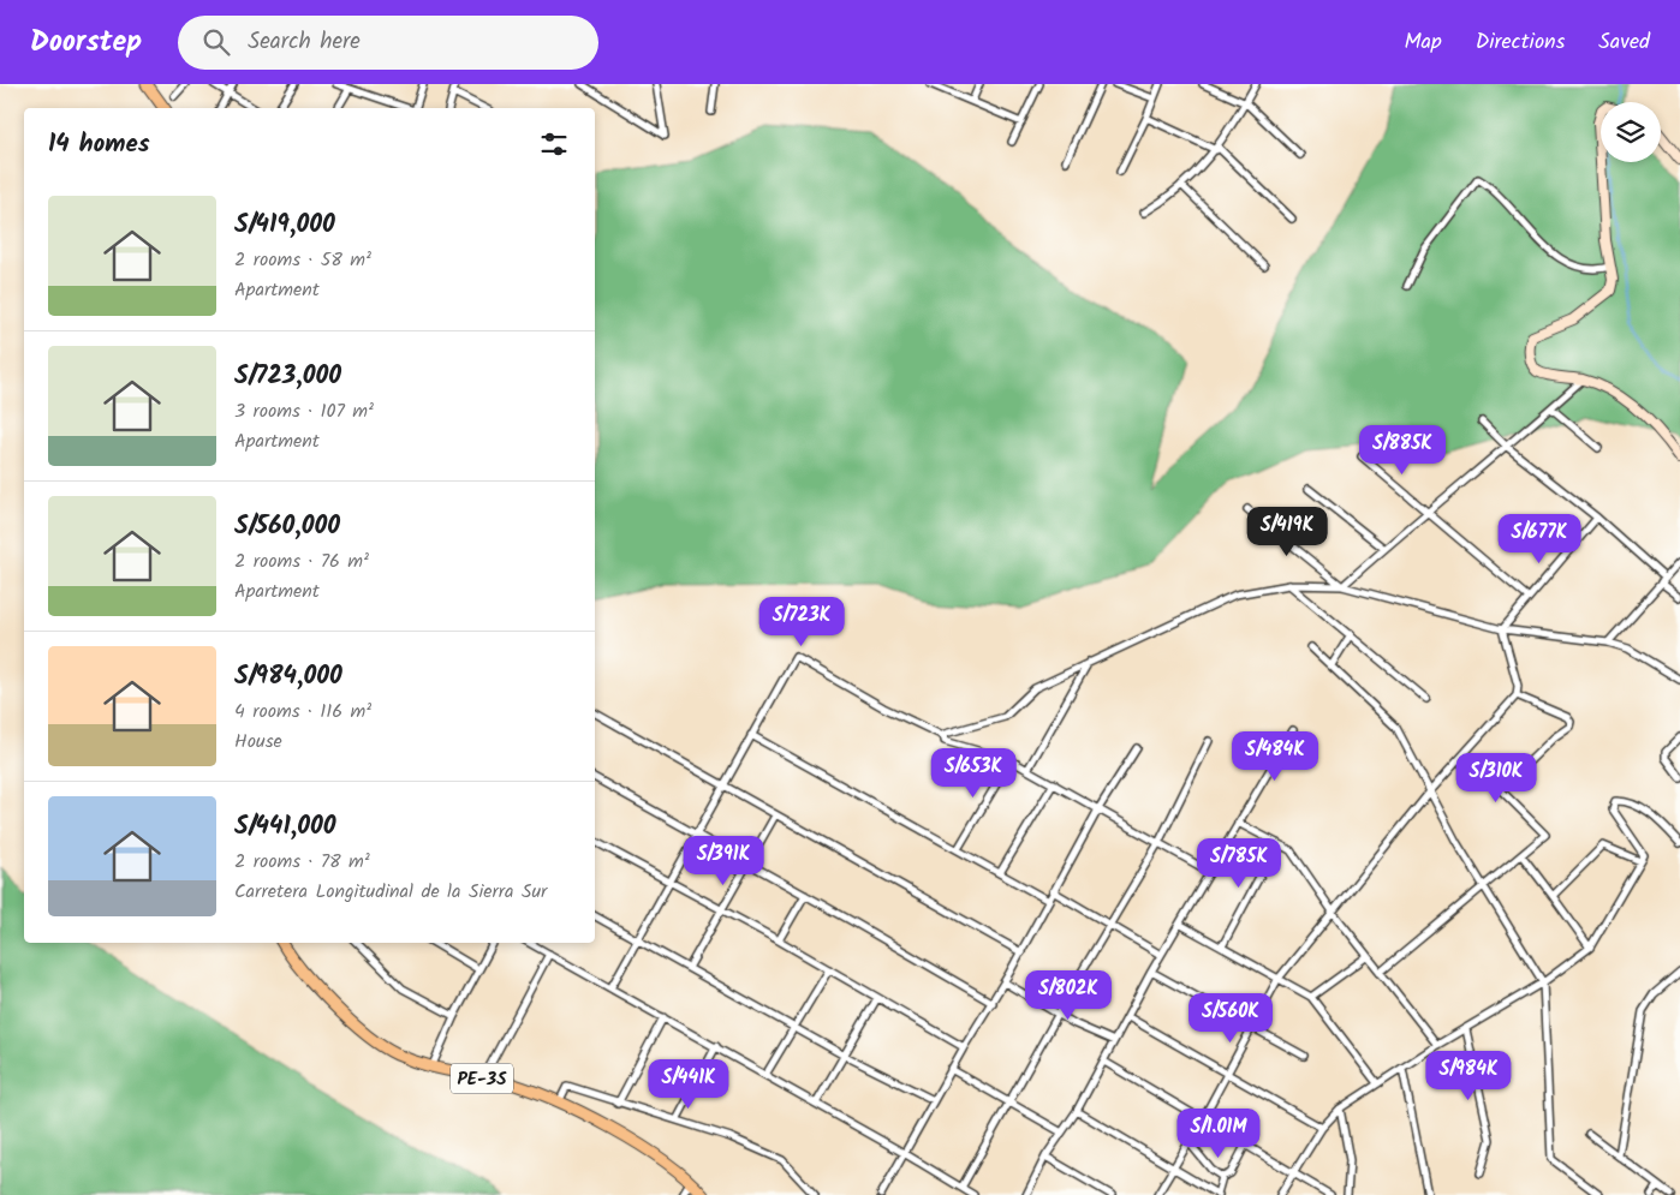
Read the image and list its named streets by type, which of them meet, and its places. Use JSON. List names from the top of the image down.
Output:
{
  "streets": {
    "highway": ["PE-3S"]
  },
  "page": {
    "header": "Doorstep",
    "search": "Search here",
    "nav": ["Map", "Directions", "Saved"],
    "heading": "14 homes",
    "list": [
      {
        "name": "S/419,000",
        "note": "2 rooms · 58 m² · Apartment"
      },
      {
        "name": "S/723,000",
        "note": "3 rooms · 107 m² · Apartment"
      },
      {
        "name": "S/560,000",
        "note": "2 rooms · 76 m² · Apartment"
      },
      {
        "name": "S/984,000",
        "note": "4 rooms · 116 m² · House"
      },
      {
        "name": "S/441,000",
        "note": "2 rooms · 78 m² · Carretera Longitudinal de la Sierra Sur"
      }
    ],
    "price": [
      "S/885K",
      "S/419K",
      "S/677K",
      "S/723K",
      "S/484K",
      "S/653K",
      "S/310K",
      "S/391K",
      "S/785K",
      "S/802K",
      "S/560K",
      "S/984K",
      "S/441K",
      "S/1.01M"
    ]
  }
}
